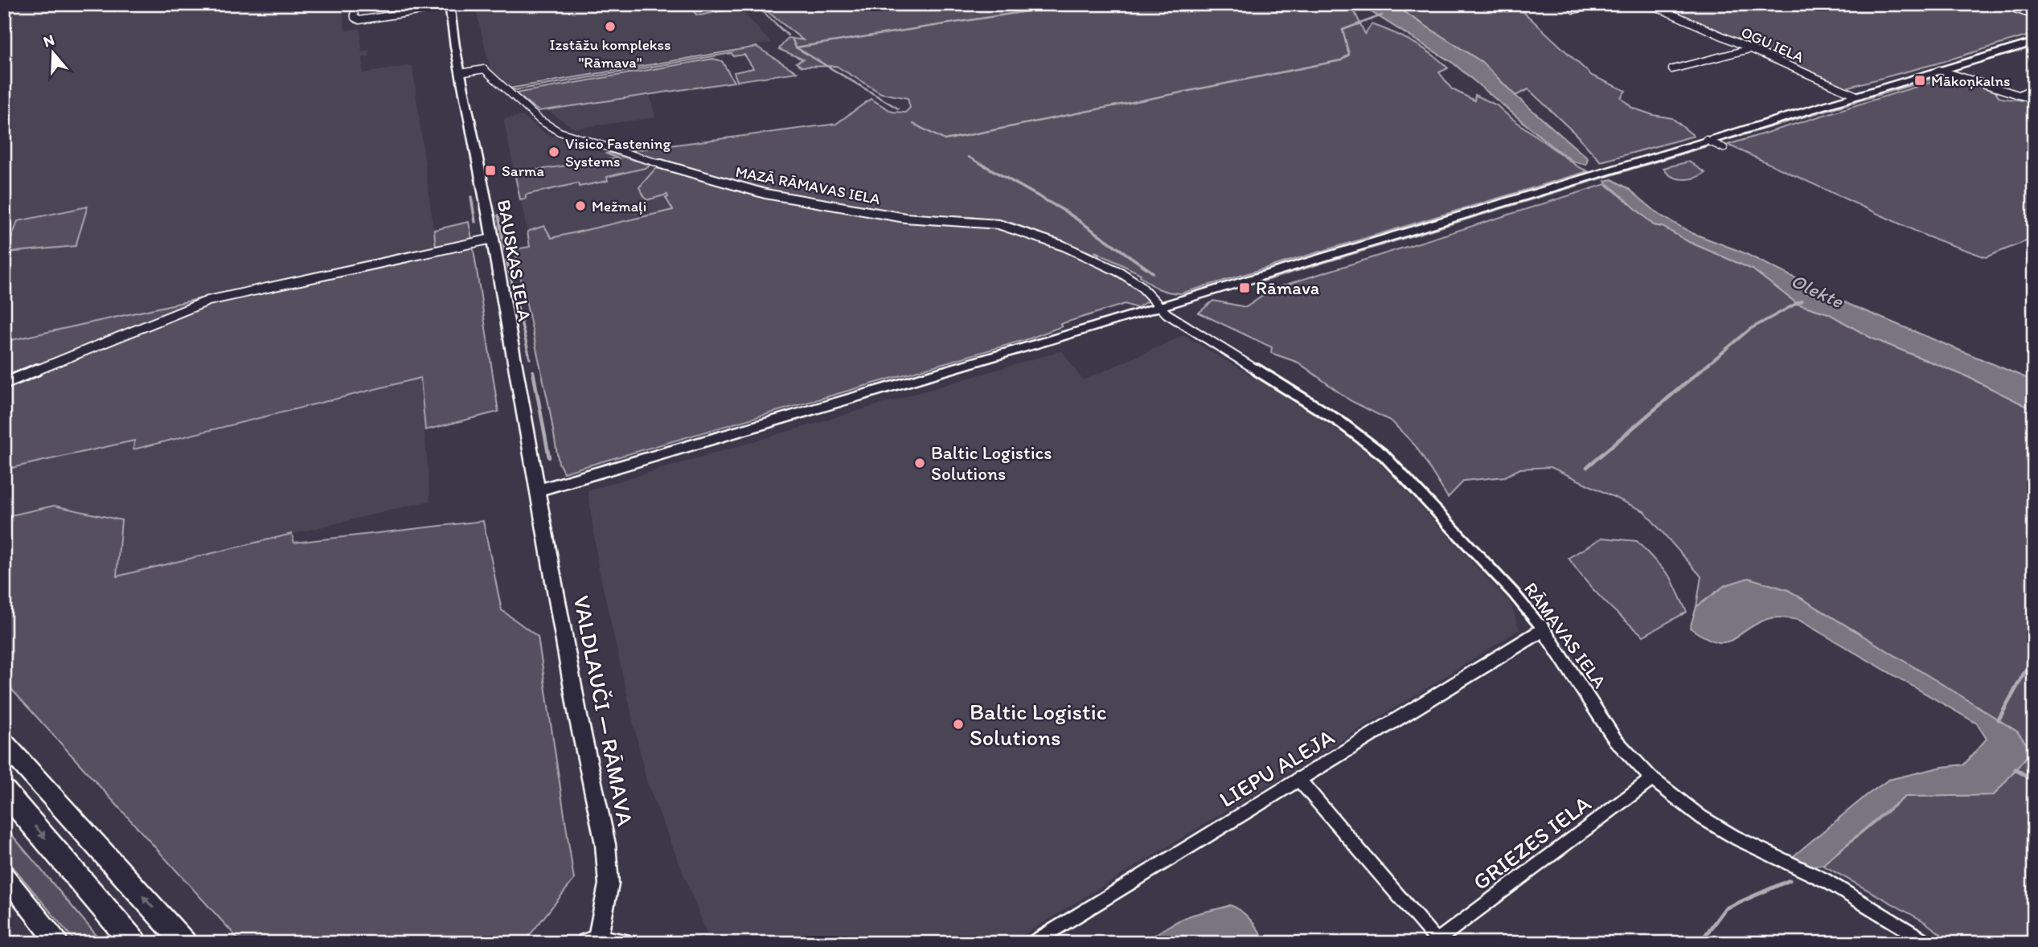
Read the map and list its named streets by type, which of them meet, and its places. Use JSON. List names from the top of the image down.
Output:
{
  "streets": {
    "main road": ["BAUSKAS IELA", "VALDLAUČI — RĀMAVA"],
    "street": [
      "OGU IELA",
      "MAZĀ RĀMAVAS IELA",
      "RĀMAVAS IELA",
      "LIEPU ALEJA",
      "GRIEZES IELA"
    ]
  },
  "crossings": [
    ["MAZĀ RĀMAVAS IELA", "BAUSKAS IELA"],
    ["MAZĀ RĀMAVAS IELA", "RĀMAVAS IELA"],
    ["BAUSKAS IELA", "VALDLAUČI — RĀMAVA"],
    ["RĀMAVAS IELA", "LIEPU ALEJA"],
    ["RĀMAVAS IELA", "GRIEZES IELA"],
    ["LIEPU ALEJA", "GRIEZES IELA"]
  ],
  "water": ["Olekte"],
  "places": {
    "other": [
      "Izstāžu komplekss \"Rāmava\"",
      "Visico Fastening Systems",
      "Mežmaļi",
      "Baltic Logistics Solutions",
      "Baltic Logistic Solutions"
    ],
    "transit": ["Mākoņkalns", "Sarma", "Rāmava"]
  },
  "north": "top"
}
